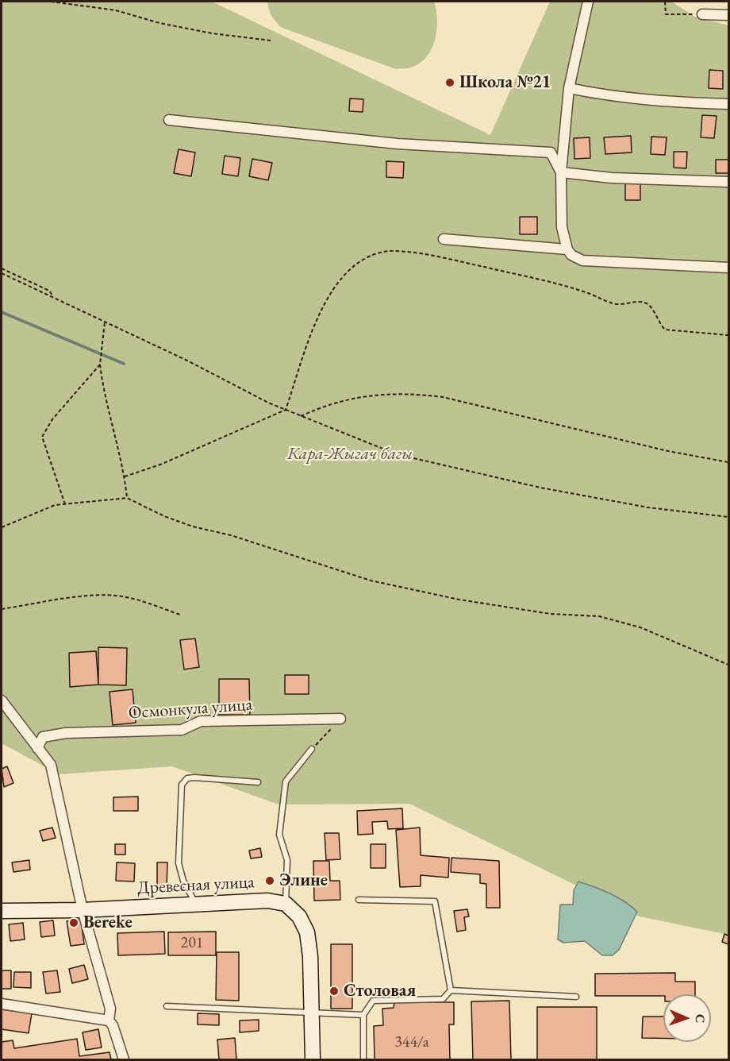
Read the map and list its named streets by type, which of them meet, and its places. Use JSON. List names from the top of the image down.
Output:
{
  "streets": {
    "street": ["Осмонкула улица", "Древесная улица"]
  },
  "parks": ["Кара-Жыгач багы"],
  "places": [
    "Школа №21",
    "Элине",
    "Bereke",
    "Столовая"
  ],
  "house_numbers": ["201", "344/а"],
  "north": "right"
}
